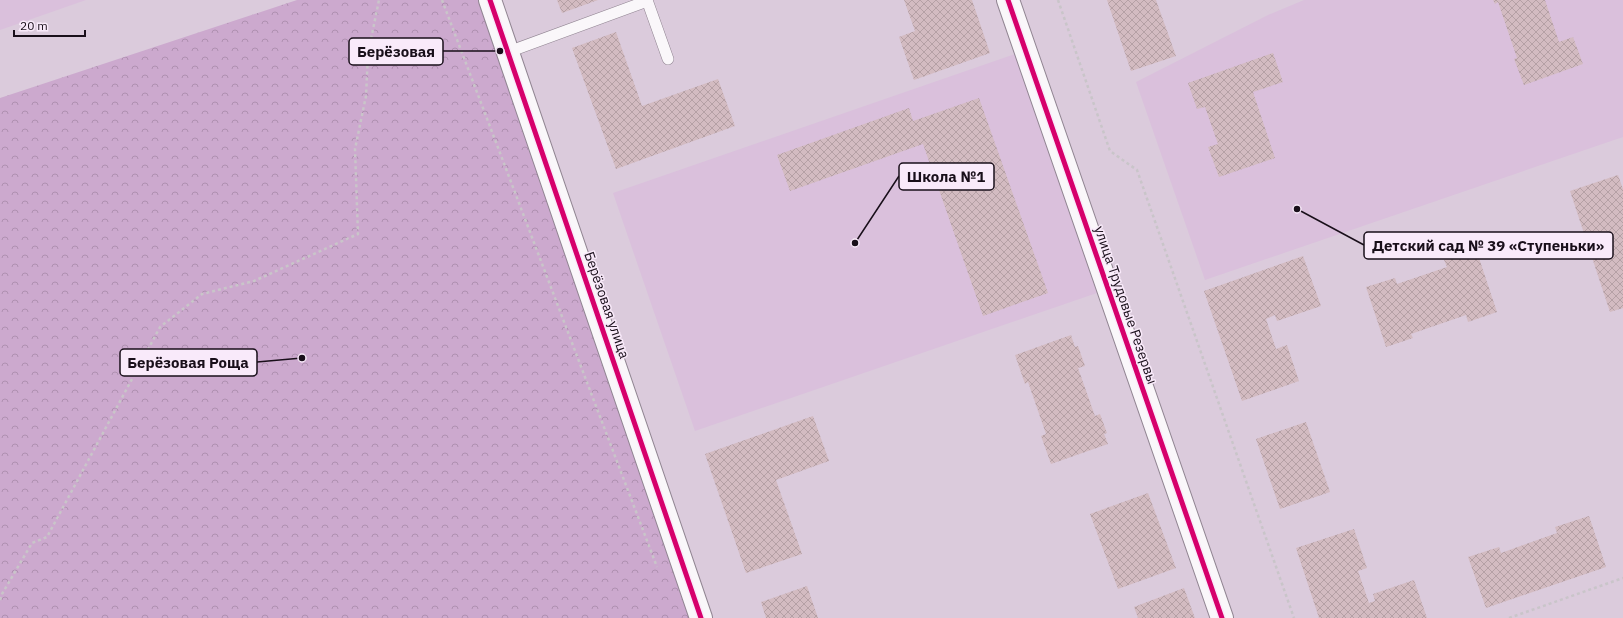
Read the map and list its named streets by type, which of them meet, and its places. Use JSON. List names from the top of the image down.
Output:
{
  "streets": {
    "street": ["Берёзовая улица", "улица Трудовые Резервы"]
  },
  "places": [
    "Берёзовая",
    "Детский сад № 39 «Ступеньки»",
    "Школа №1",
    "Берёзовая Роща"
  ],
  "scale_bar": "20 m"
}
